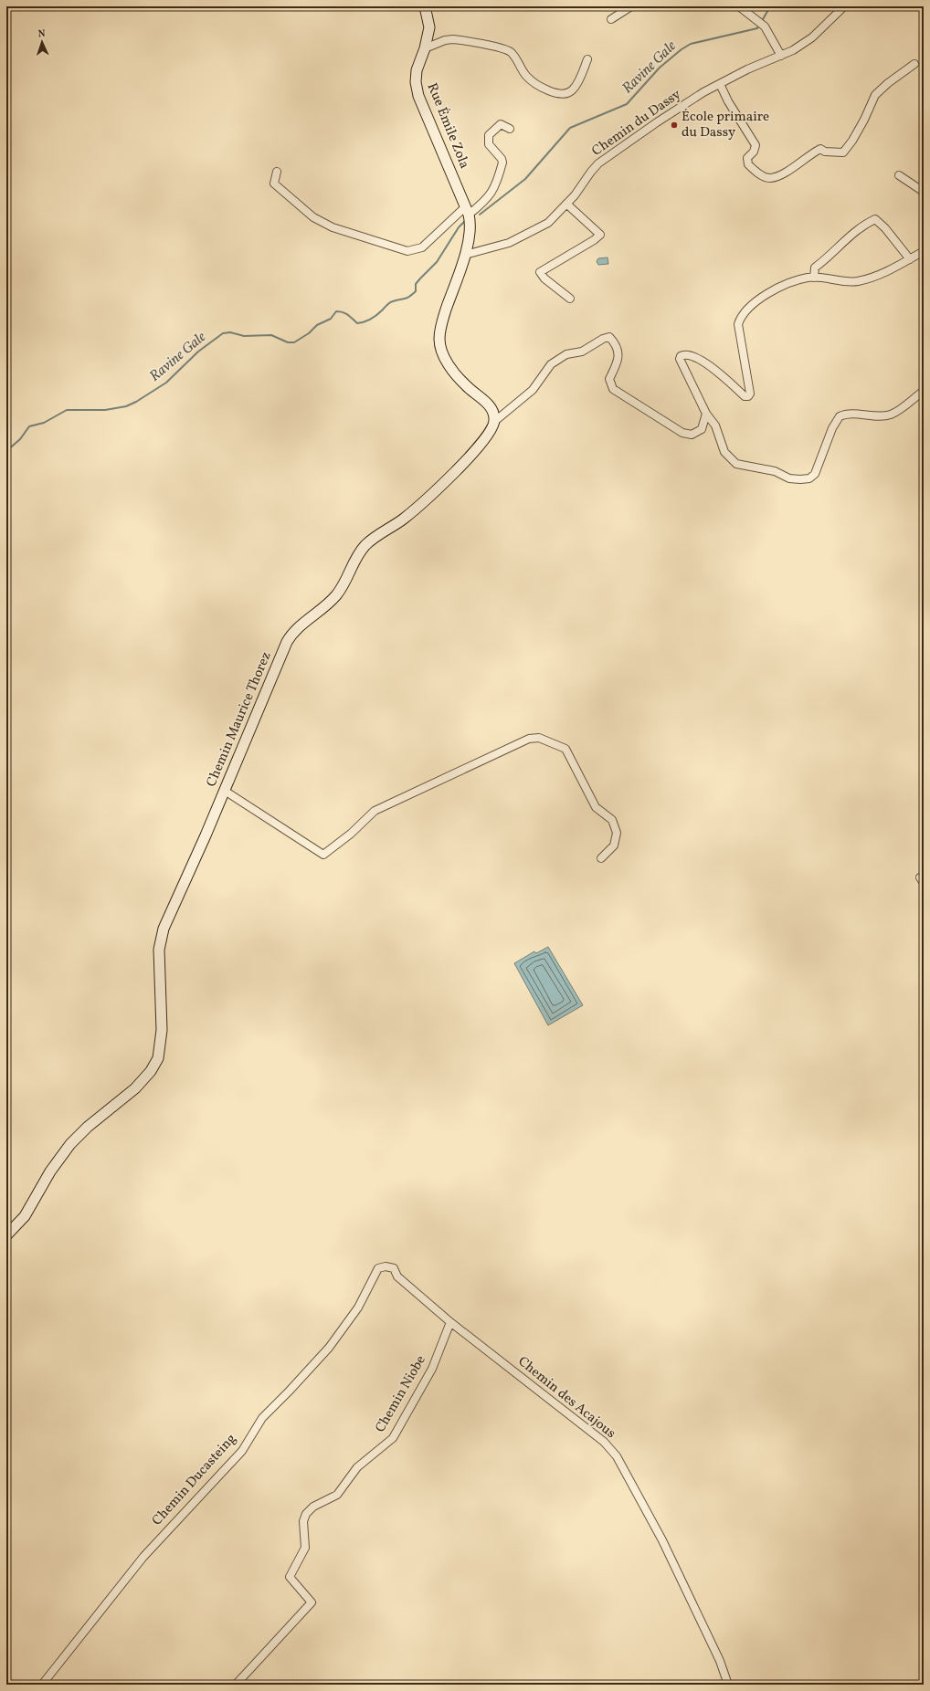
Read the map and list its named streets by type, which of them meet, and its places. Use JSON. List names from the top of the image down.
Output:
{
  "streets": {
    "main road": ["Rue Émile Zola", "Chemin Maurice Thorez"],
    "street": [
      "Chemin du Dassy",
      "Chemin Niobe",
      "Chemin des Acajous",
      "Chemin Ducasteing"
    ]
  },
  "crossings": [
    ["Chemin du Dassy", "Rue Émile Zola"],
    ["Chemin Niobe", "Chemin des Acajous"],
    ["Chemin des Acajous", "Chemin Ducasteing"]
  ],
  "water": ["Ravine Gale"],
  "places": ["École primaire du Dassy"],
  "north": "top"
}
